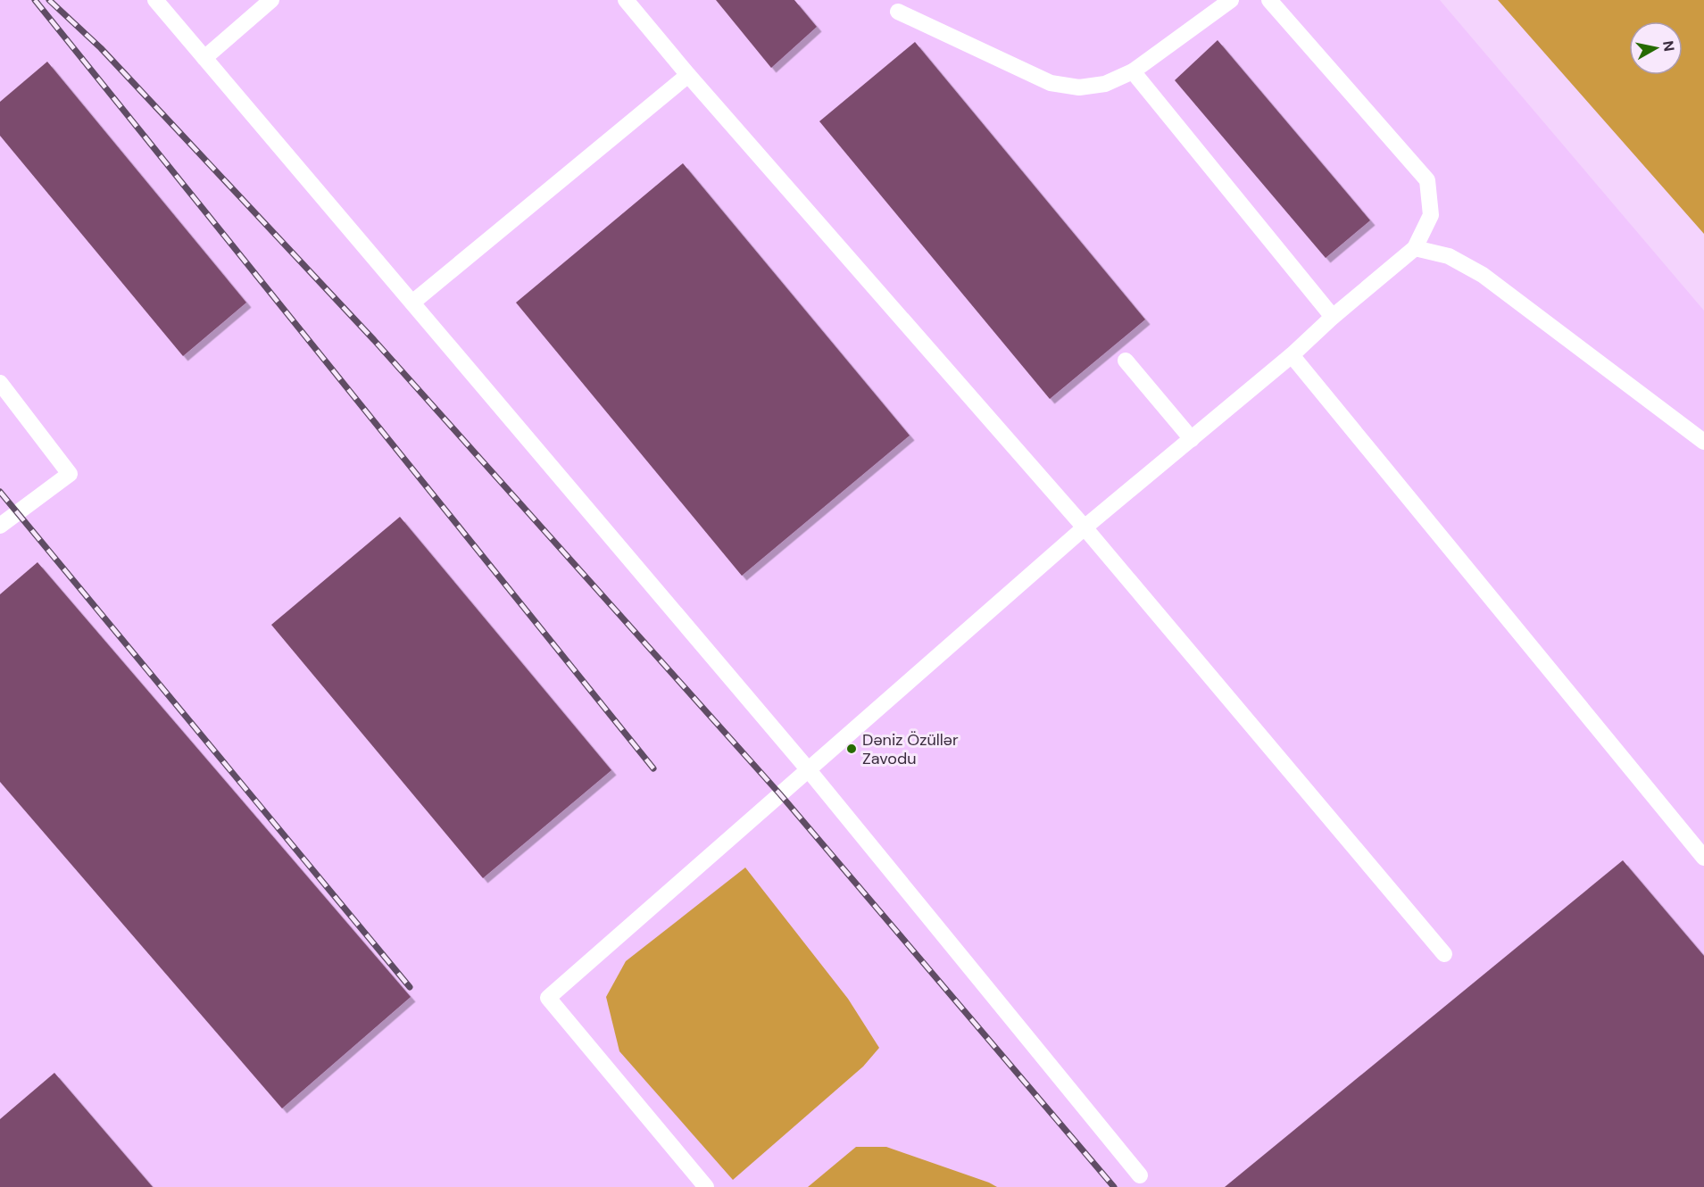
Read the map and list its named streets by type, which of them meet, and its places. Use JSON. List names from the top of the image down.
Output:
{
  "places": ["Dəniz Özüllər Zavodu"],
  "north": "right"
}
